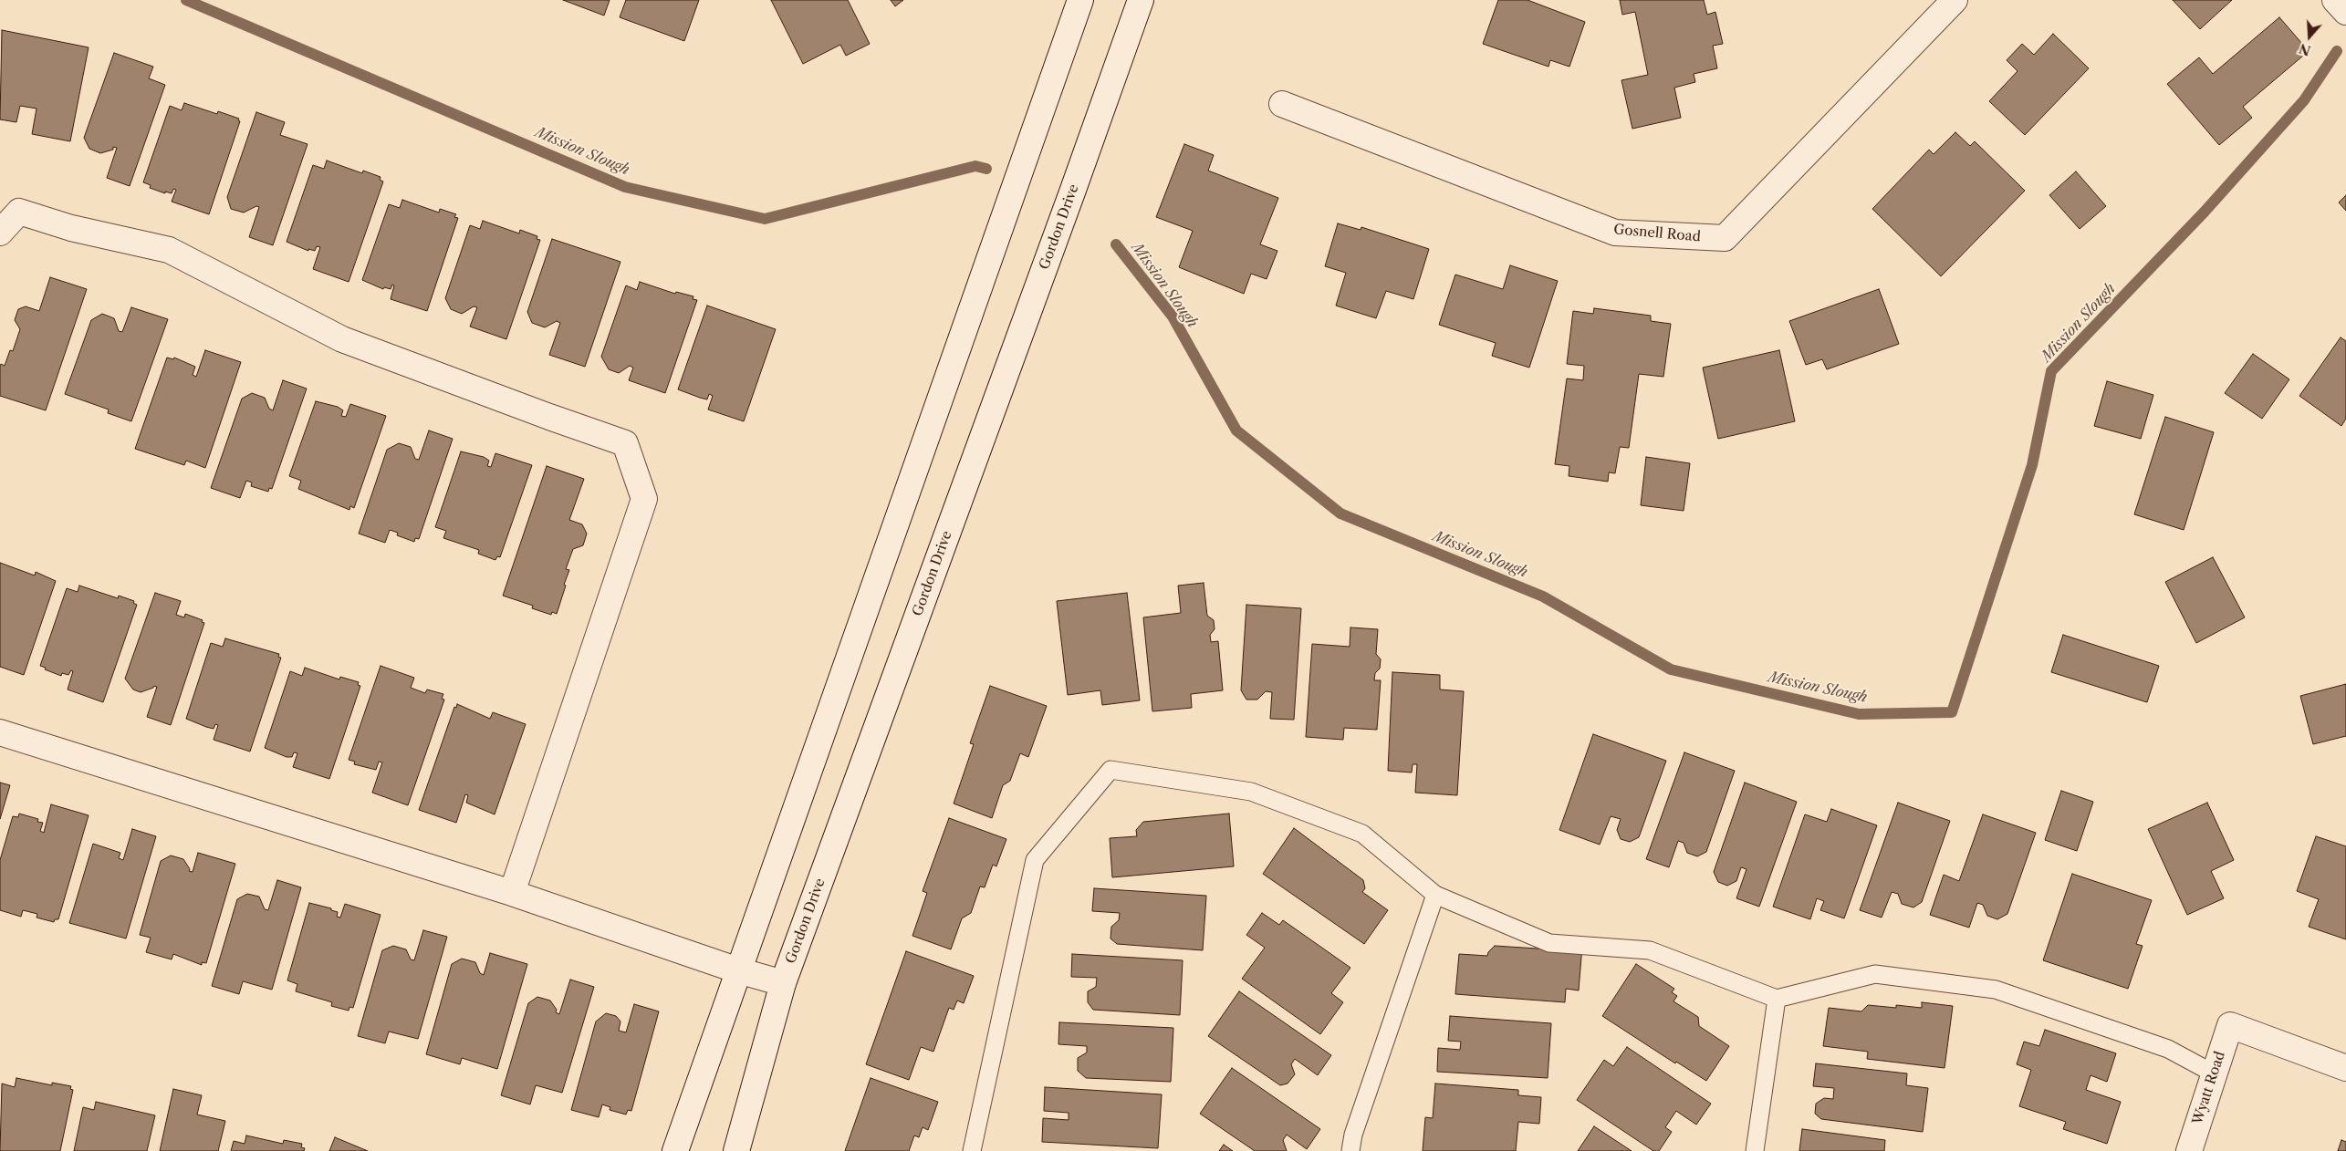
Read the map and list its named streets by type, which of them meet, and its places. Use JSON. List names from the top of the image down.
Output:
{
  "streets": {
    "street": ["Gordon Drive", "Gosnell Road", "Wyatt Road"]
  },
  "water": ["Mission Slough"],
  "north": "bottom"
}
